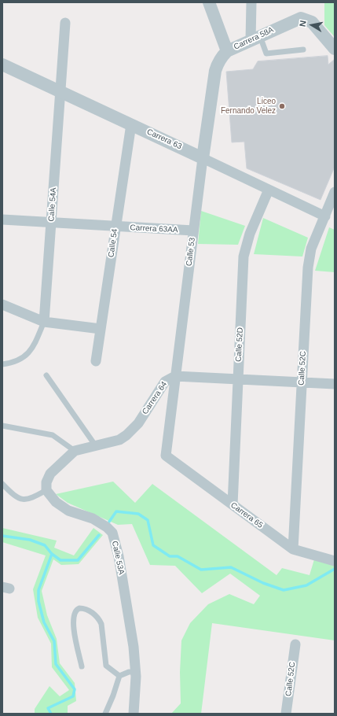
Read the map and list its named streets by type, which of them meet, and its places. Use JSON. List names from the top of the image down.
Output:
{
  "streets": {
    "street": [
      "Carrera 58A",
      "Carrera 63",
      "Calle 54A",
      "Carrera 63AA",
      "Calle 54",
      "Calle 53",
      "Calle 52D",
      "Calle 52C",
      "Carrera 64",
      "Carrera 65",
      "Calle 53A"
    ]
  },
  "crossings": [
    ["Carrera 58A", "Calle 53"],
    ["Carrera 63", "Calle 54A"],
    ["Carrera 63", "Calle 54"],
    ["Carrera 63", "Calle 53"],
    ["Carrera 63", "Calle 52D"],
    ["Carrera 63", "Calle 52C"],
    ["Calle 54A", "Carrera 63AA"],
    ["Carrera 63AA", "Calle 54"],
    ["Carrera 63AA", "Calle 53"],
    ["Calle 53", "Carrera 64"],
    ["Calle 53", "Carrera 65"],
    ["Calle 52D", "Carrera 64"],
    ["Calle 52D", "Carrera 65"],
    ["Calle 52C", "Carrera 64"],
    ["Calle 52C", "Carrera 65"]
  ],
  "places": ["Liceo Fernando Velez"],
  "north": "left"
}
